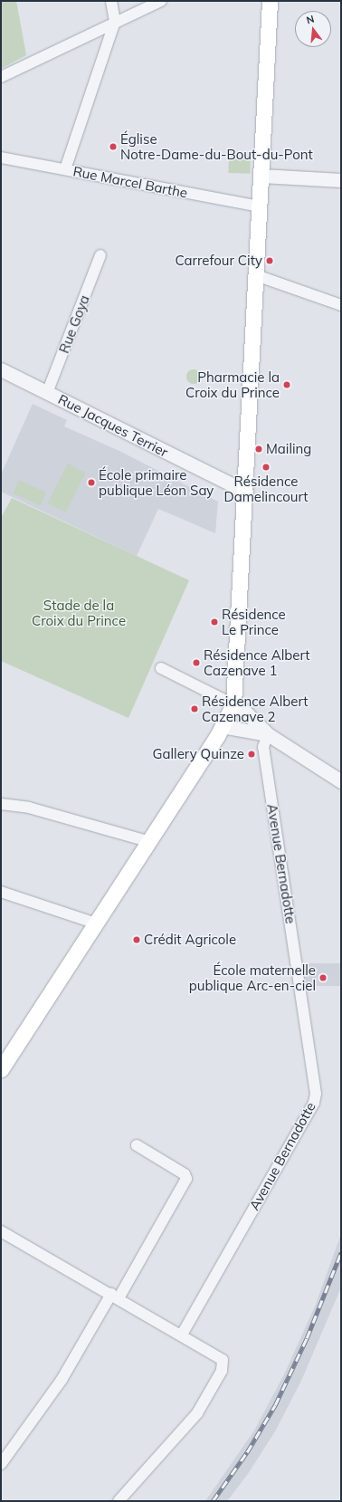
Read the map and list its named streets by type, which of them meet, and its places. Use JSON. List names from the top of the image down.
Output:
{
  "streets": {
    "street": [
      "Rue Marcel Barthe",
      "Rue Goya",
      "Rue Jacques Terrier",
      "Avenue Bernadotte"
    ]
  },
  "crossings": [
    ["Rue Goya", "Rue Jacques Terrier"]
  ],
  "parks": ["Stade de la Croix du Prince"],
  "places": [
    "Église Notre-Dame-du-Bout-du-Pont",
    "Carrefour City",
    "Pharmacie la Croix du Prince",
    "Mailing",
    "Résidence Damelincourt",
    "École primaire publique Léon Say",
    "Résidence Le Prince",
    "Résidence Albert Cazenave 1",
    "Résidence Albert Cazenave 2",
    "Gallery Quinze",
    "Crédit Agricole",
    "École maternelle publique Arc-en-ciel"
  ],
  "north": "top"
}
